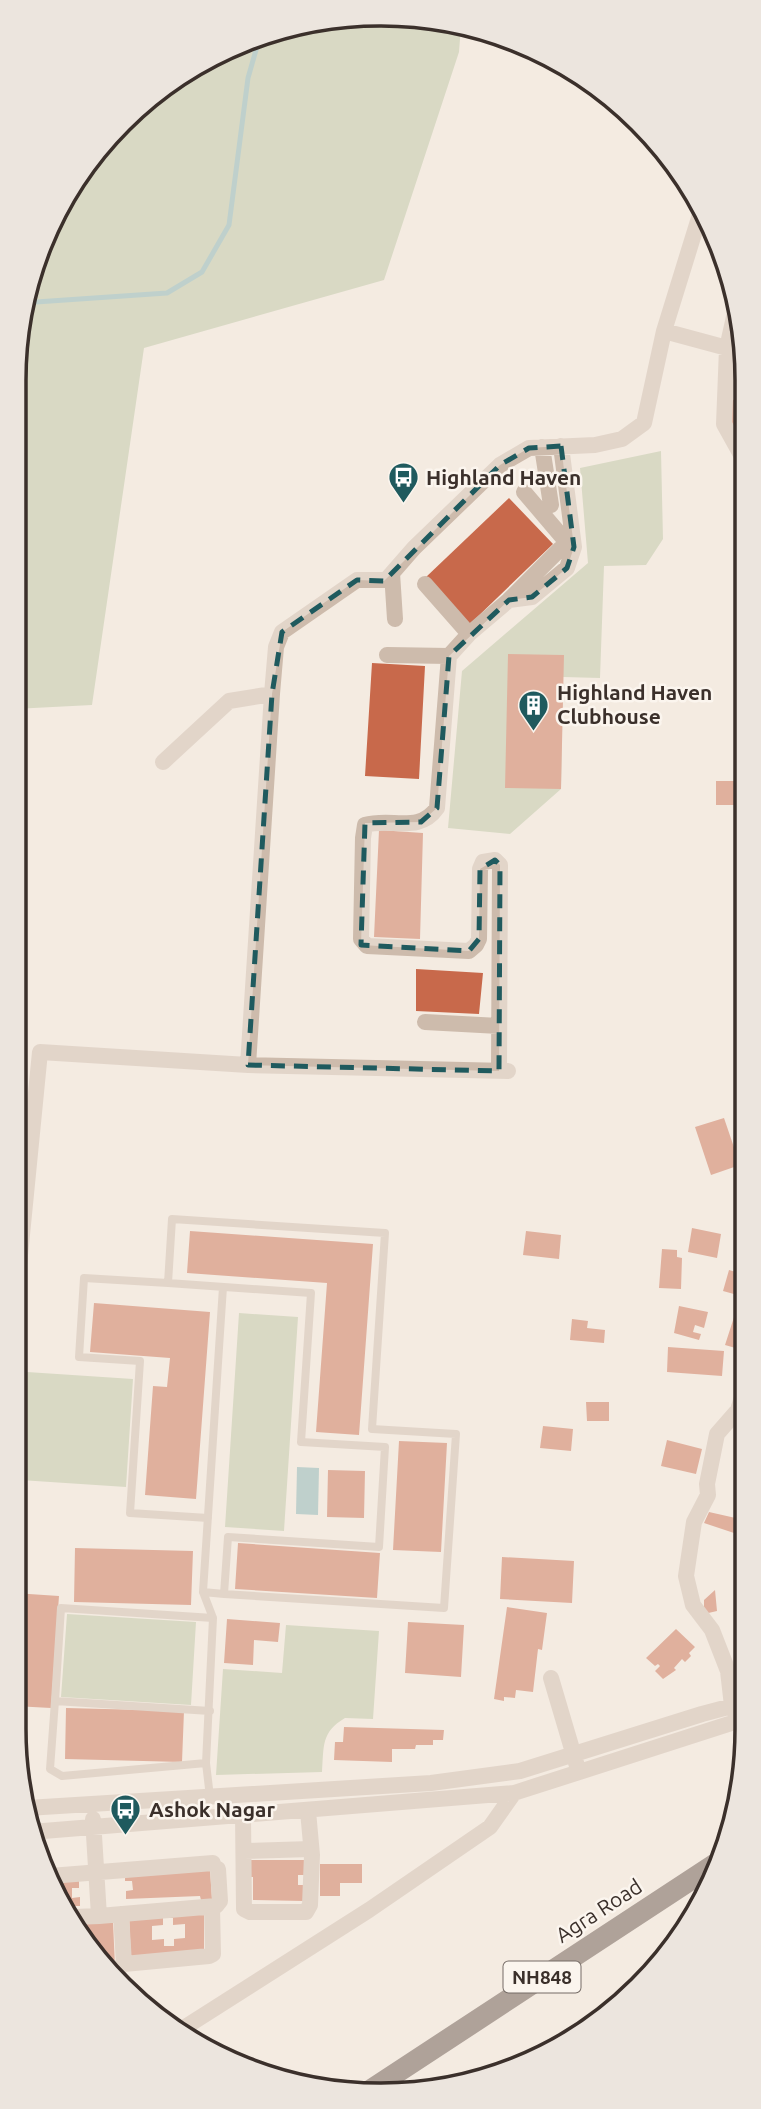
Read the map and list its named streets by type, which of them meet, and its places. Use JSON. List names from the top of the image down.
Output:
{
  "streets": {
    "highway": ["Agra Road", "NH848"]
  },
  "places": {
    "bus stop": ["Highland Haven", "Ashok Nagar"],
    "building": ["Highland Haven Clubhouse"]
  }
}
